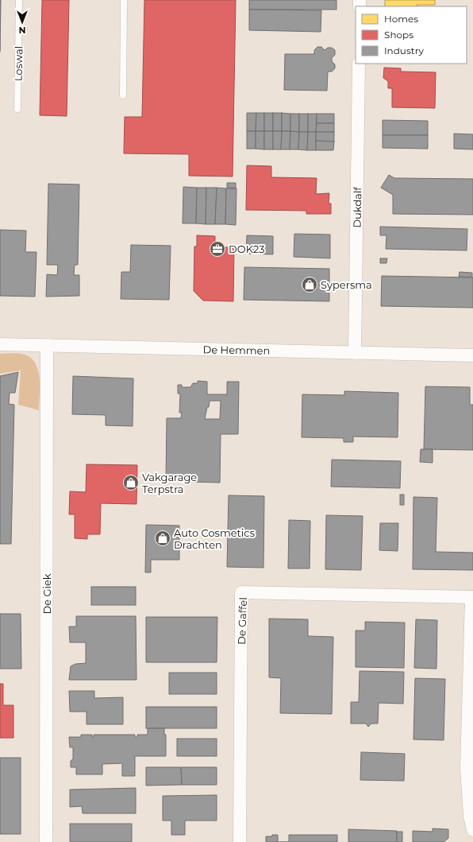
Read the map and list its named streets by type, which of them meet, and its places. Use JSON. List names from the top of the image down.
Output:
{
  "streets": {
    "street": [
      "Dukdalf",
      "De Hemmen",
      "De Giek",
      "De Gaffel"
    ],
    "lane": ["Loswal"]
  },
  "crossings": [
    ["Dukdalf", "De Hemmen"],
    ["De Hemmen", "De Giek"]
  ],
  "places": {
    "office": ["DOK23"],
    "shop": ["Sypersma", "Vakgarage Terpstra", "Auto Cosmetics Drachten"]
  },
  "legend": ["Homes", "Shops", "Industry"],
  "north": "bottom"
}
